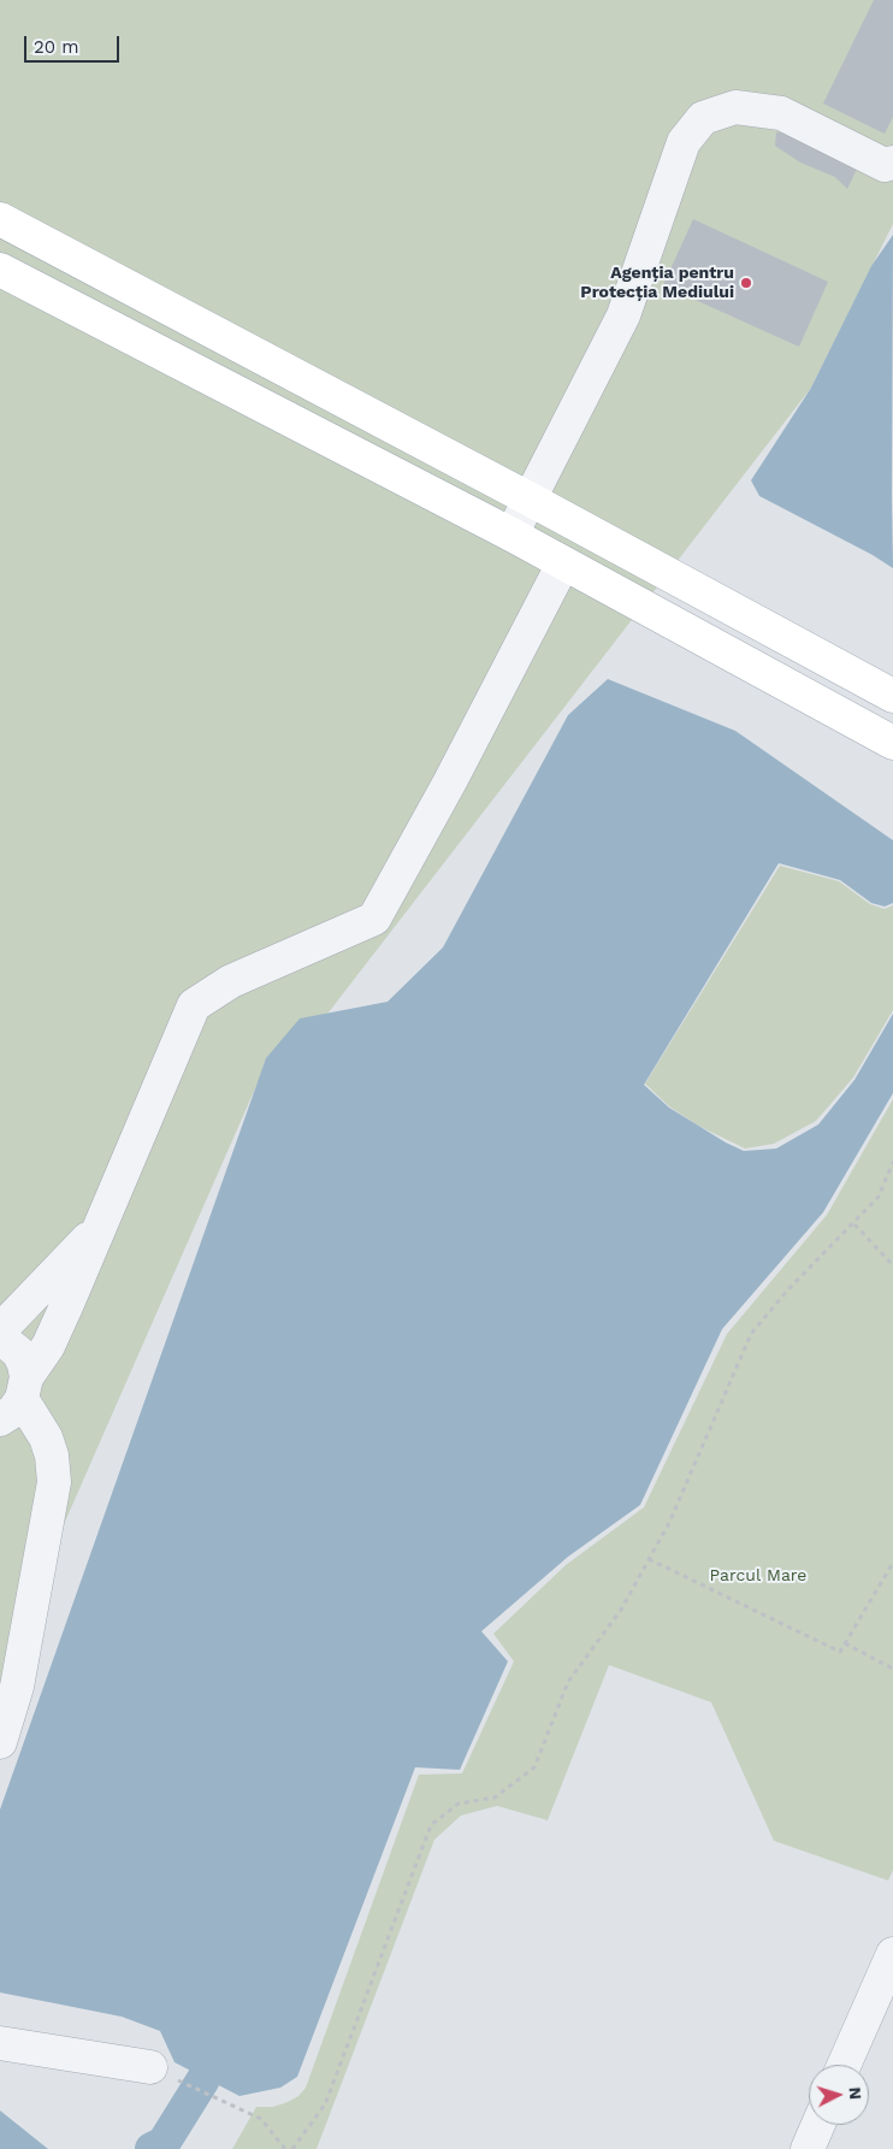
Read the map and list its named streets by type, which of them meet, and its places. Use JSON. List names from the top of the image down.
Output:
{
  "parks": ["Parcul Mare"],
  "places": ["Agenția pentru Protecția Mediului"],
  "scale_bar": "20 m",
  "north": "right"
}
